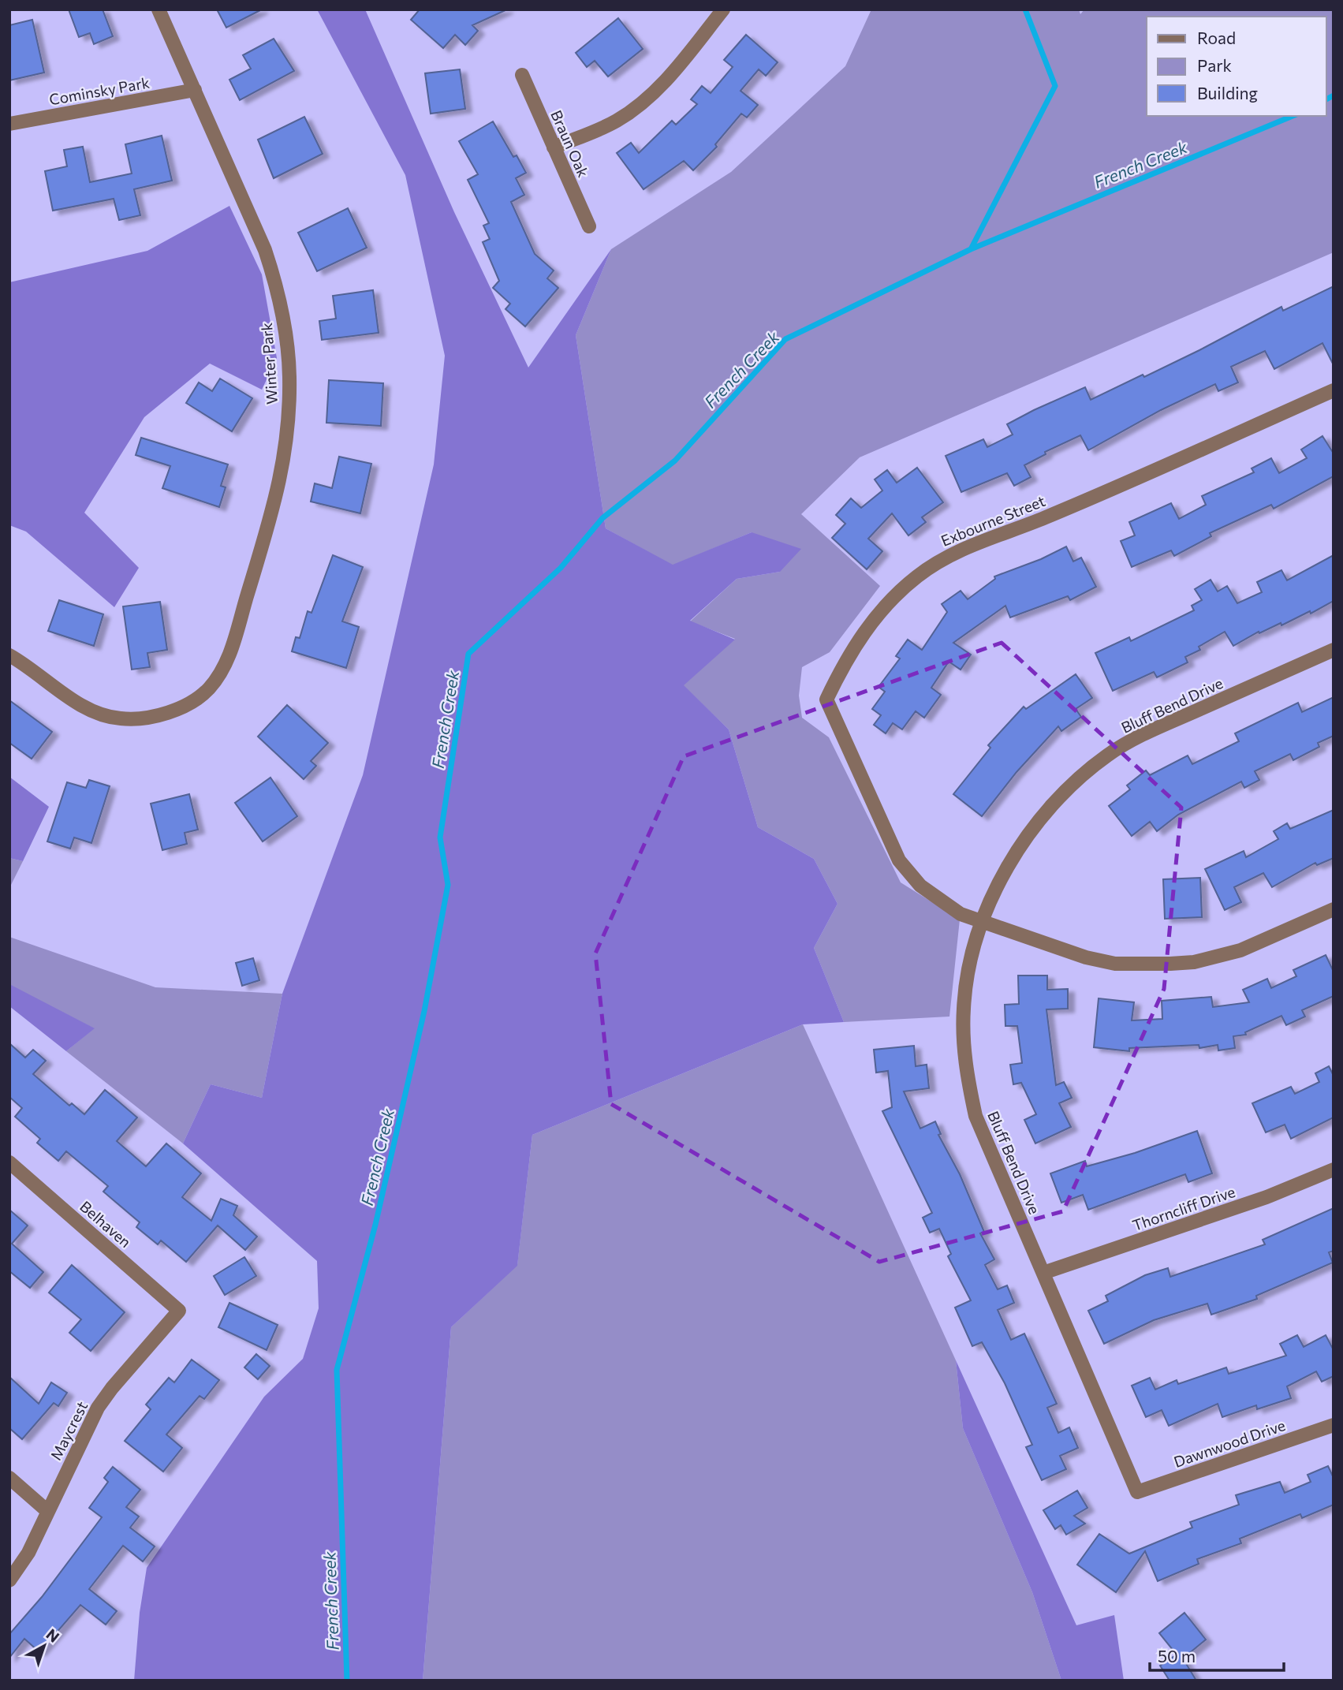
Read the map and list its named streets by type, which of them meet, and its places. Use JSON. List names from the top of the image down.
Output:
{
  "streets": {
    "street": [
      "Cominsky Park",
      "Braun Oak",
      "Winter Park",
      "Exbourne Street",
      "Bluff Bend Drive",
      "Thorncliff Drive",
      "Belhaven",
      "Maycrest",
      "Dawnwood Drive"
    ]
  },
  "crossings": [
    ["Cominsky Park", "Winter Park"],
    ["Exbourne Street", "Bluff Bend Drive"],
    ["Bluff Bend Drive", "Thorncliff Drive"],
    ["Bluff Bend Drive", "Dawnwood Drive"],
    ["Belhaven", "Maycrest"]
  ],
  "water": ["French Creek"],
  "legend": ["Road", "Park", "Building"],
  "scale_bar": "50 m",
  "north": "top right"
}
